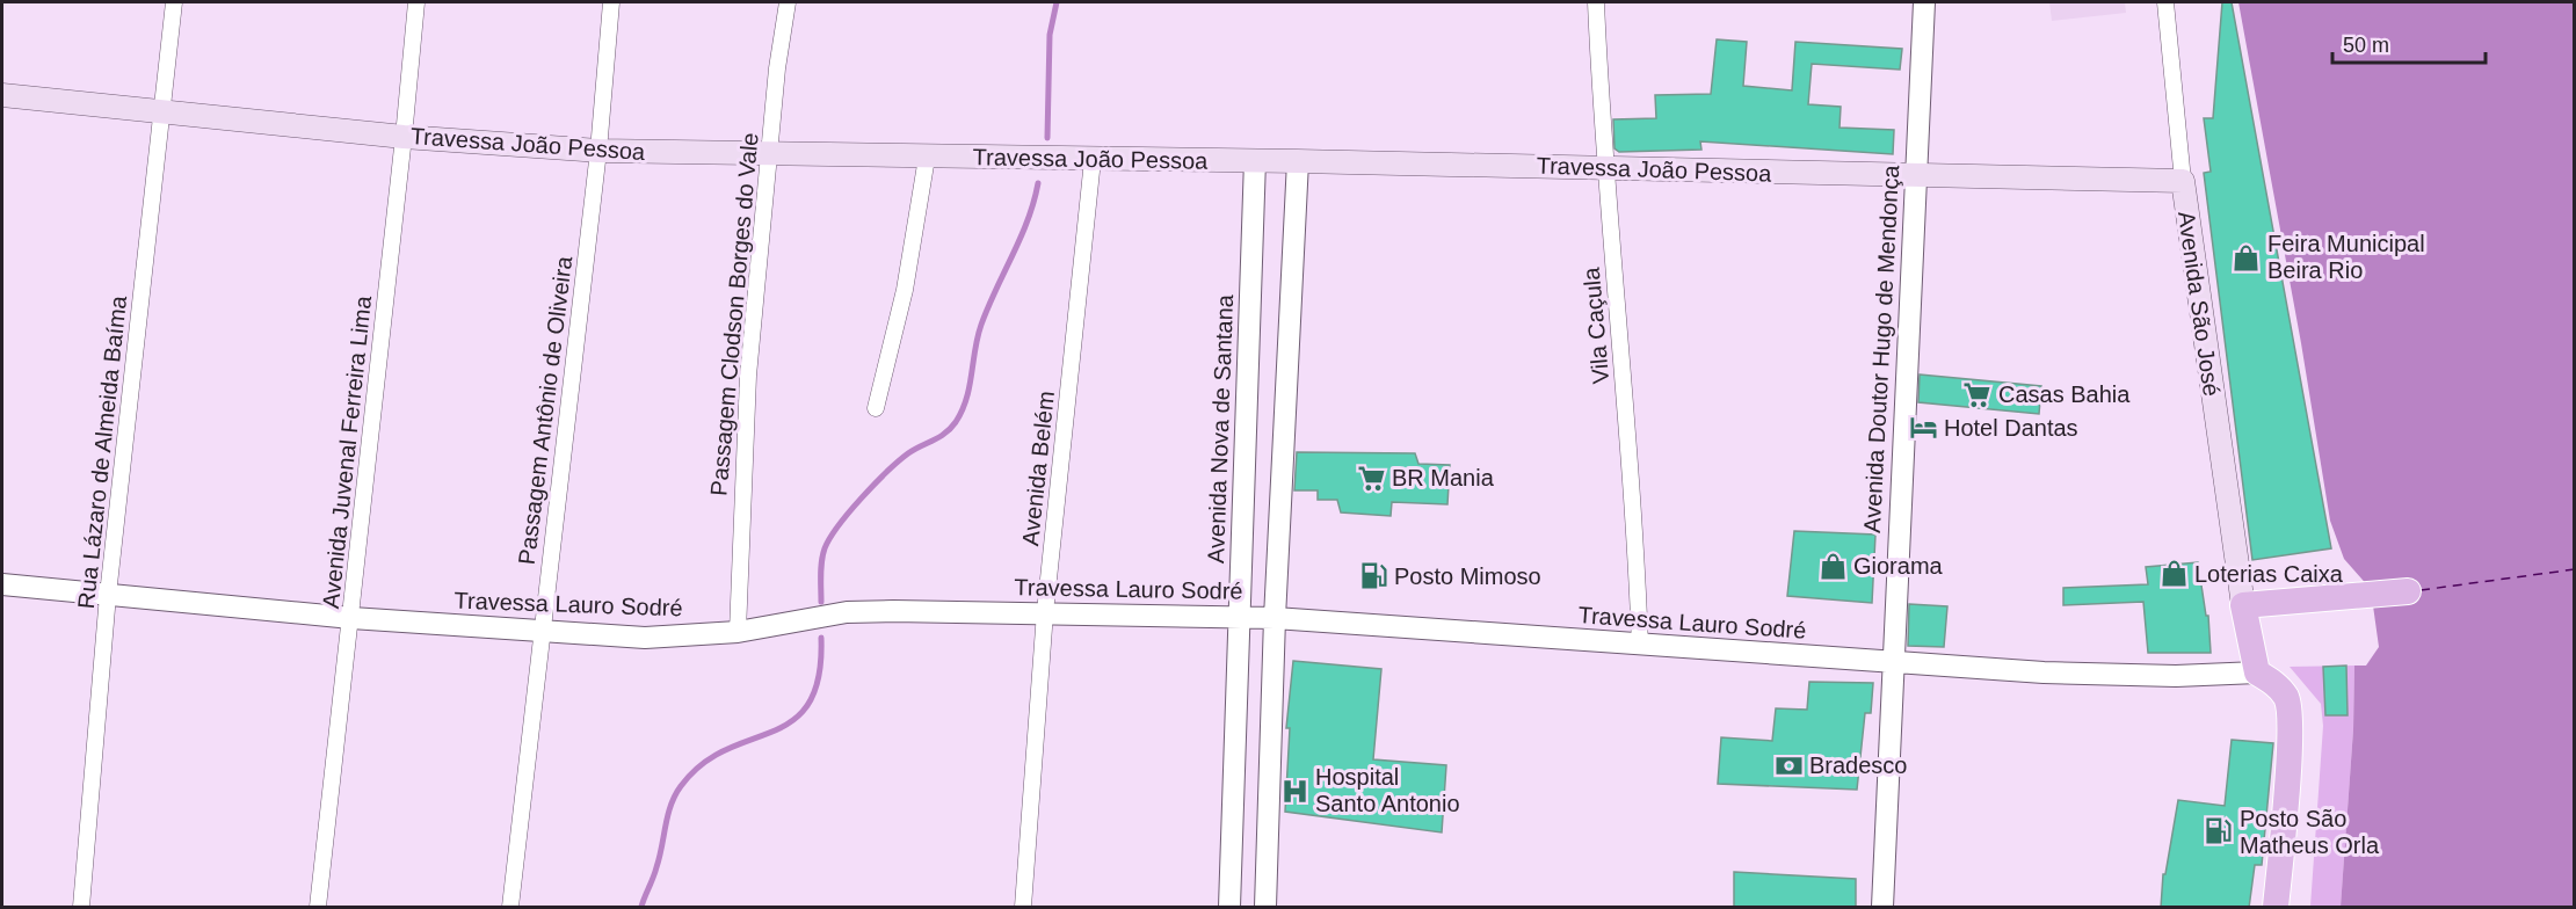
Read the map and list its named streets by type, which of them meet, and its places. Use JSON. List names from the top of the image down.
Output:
{
  "streets": {
    "main road": ["Travessa João Pessoa", "Avenida São José"],
    "street": [
      "Passagem Clodson Borges do Vale",
      "Vila Caçula",
      "Avenida Doutor Hugo de Mendonça",
      "Passagem Antônio de Oliveira",
      "Avenida Nova de Santana",
      "Rua Lázaro de Almeida Baíma",
      "Avenida Juvenal Ferreira Lima",
      "Avenida Belém",
      "Travessa Lauro Sodré"
    ]
  },
  "crossings": [
    ["Travessa João Pessoa", "Avenida São José"],
    ["Travessa João Pessoa", "Passagem Clodson Borges do Vale"],
    ["Travessa João Pessoa", "Vila Caçula"],
    ["Travessa João Pessoa", "Avenida Doutor Hugo de Mendonça"],
    ["Travessa João Pessoa", "Passagem Antônio de Oliveira"],
    ["Travessa João Pessoa", "Avenida Nova de Santana"],
    ["Travessa João Pessoa", "Rua Lázaro de Almeida Baíma"],
    ["Travessa João Pessoa", "Avenida Juvenal Ferreira Lima"],
    ["Travessa João Pessoa", "Avenida Belém"],
    ["Passagem Clodson Borges do Vale", "Travessa Lauro Sodré"],
    ["Vila Caçula", "Travessa Lauro Sodré"],
    ["Avenida Doutor Hugo de Mendonça", "Travessa Lauro Sodré"],
    ["Passagem Antônio de Oliveira", "Travessa Lauro Sodré"],
    ["Avenida Nova de Santana", "Travessa Lauro Sodré"],
    ["Rua Lázaro de Almeida Baíma", "Travessa Lauro Sodré"],
    ["Avenida Juvenal Ferreira Lima", "Travessa Lauro Sodré"],
    ["Avenida Belém", "Travessa Lauro Sodré"]
  ],
  "places": {
    "shop": ["Feira Municipal Beira Rio", "Giorama", "Loterias Caixa"],
    "supermarket": ["Casas Bahia", "BR Mania"],
    "hotel": ["Hotel Dantas"],
    "fuel station": ["Posto Mimoso", "Posto São Matheus Orla"],
    "bank": ["Bradesco"],
    "hospital": ["Hospital Santo Antonio"]
  },
  "scale_bar": "50 m"
}
